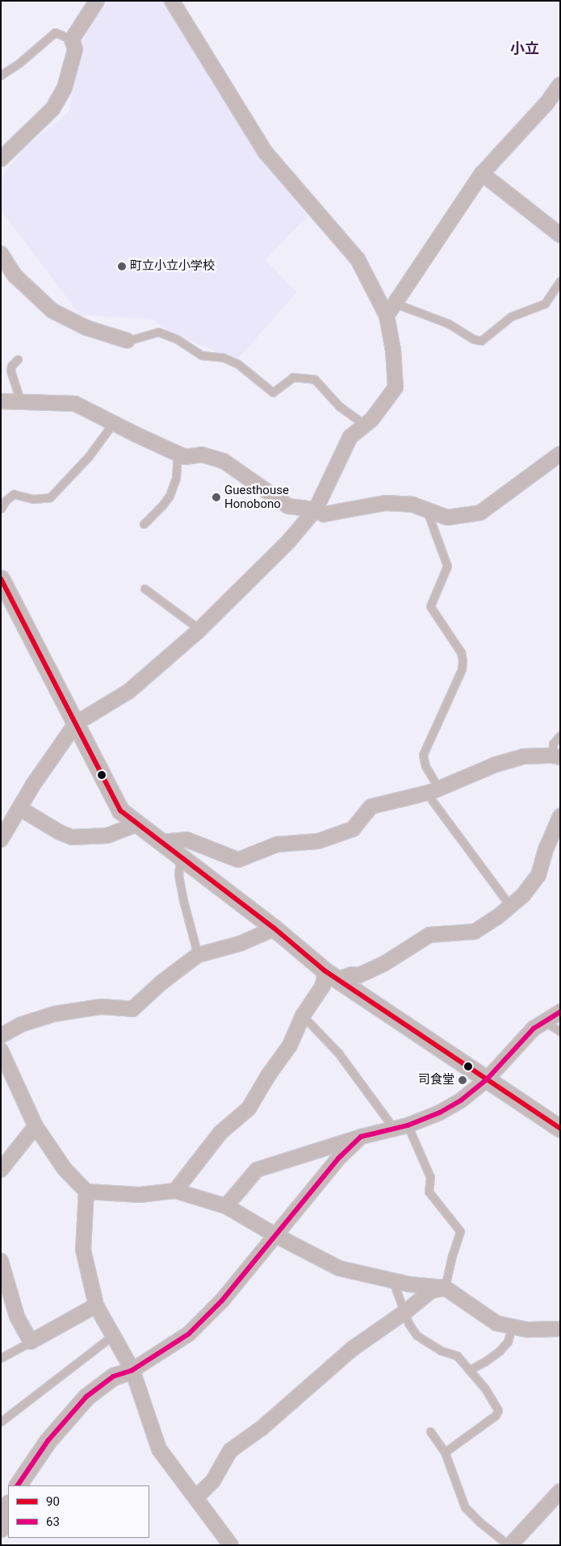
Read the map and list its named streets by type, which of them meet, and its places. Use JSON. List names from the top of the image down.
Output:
{
  "districts": ["小立"],
  "places": ["町立小立小学校", "Guesthouse Honobono", "司食堂"],
  "lines": ["transit line 90", "transit line 63"],
  "legend": ["90", "63"]
}
